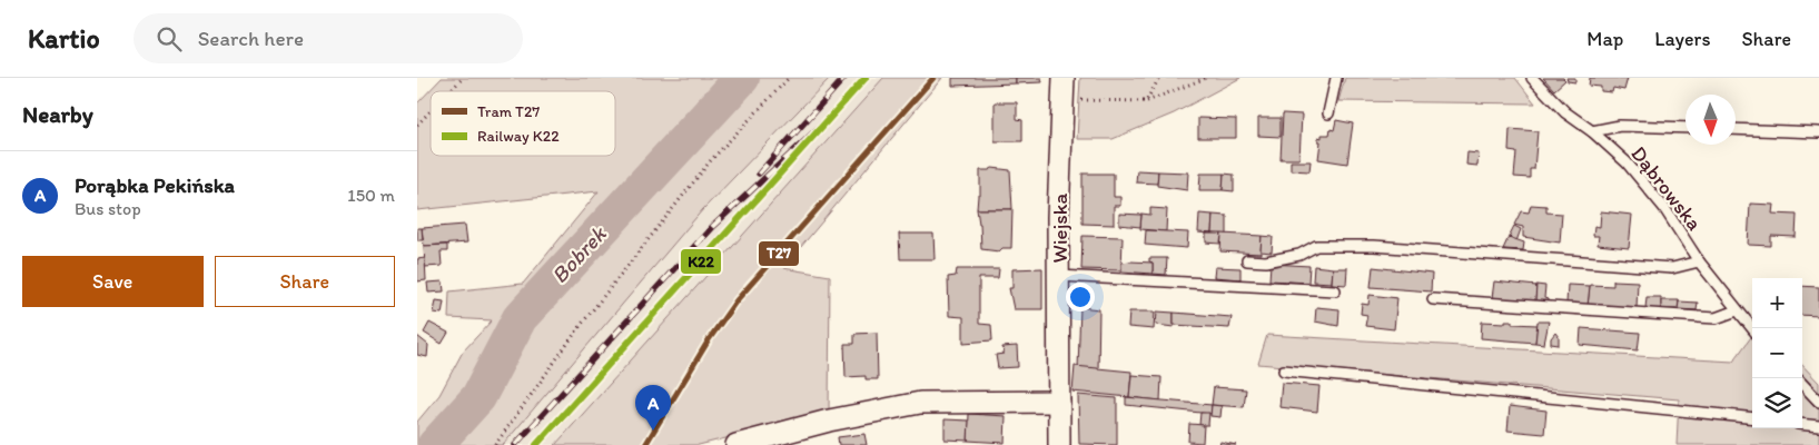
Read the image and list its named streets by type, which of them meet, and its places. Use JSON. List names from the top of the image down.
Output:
{
  "streets": {
    "street": ["Wiejska"],
    "lane": ["Dąbrowska"]
  },
  "water": ["Bobrek"],
  "lines": ["tram line T27", "rail line K22"],
  "legend": ["Tram T27", "Railway K22"],
  "north": "bottom",
  "page": {
    "header": "Kartio",
    "search": "Search here",
    "nav": ["Map", "Layers", "Share"],
    "heading": "Nearby",
    "list": [
      {
        "mark": "A",
        "name": "Porąbka Pekińska",
        "note": "Bus stop",
        "value": "150 m"
      }
    ],
    "buttons": ["Save", "Share"],
    "map_buttons": ["+", "−"],
    "pins": "A"
  }
}
